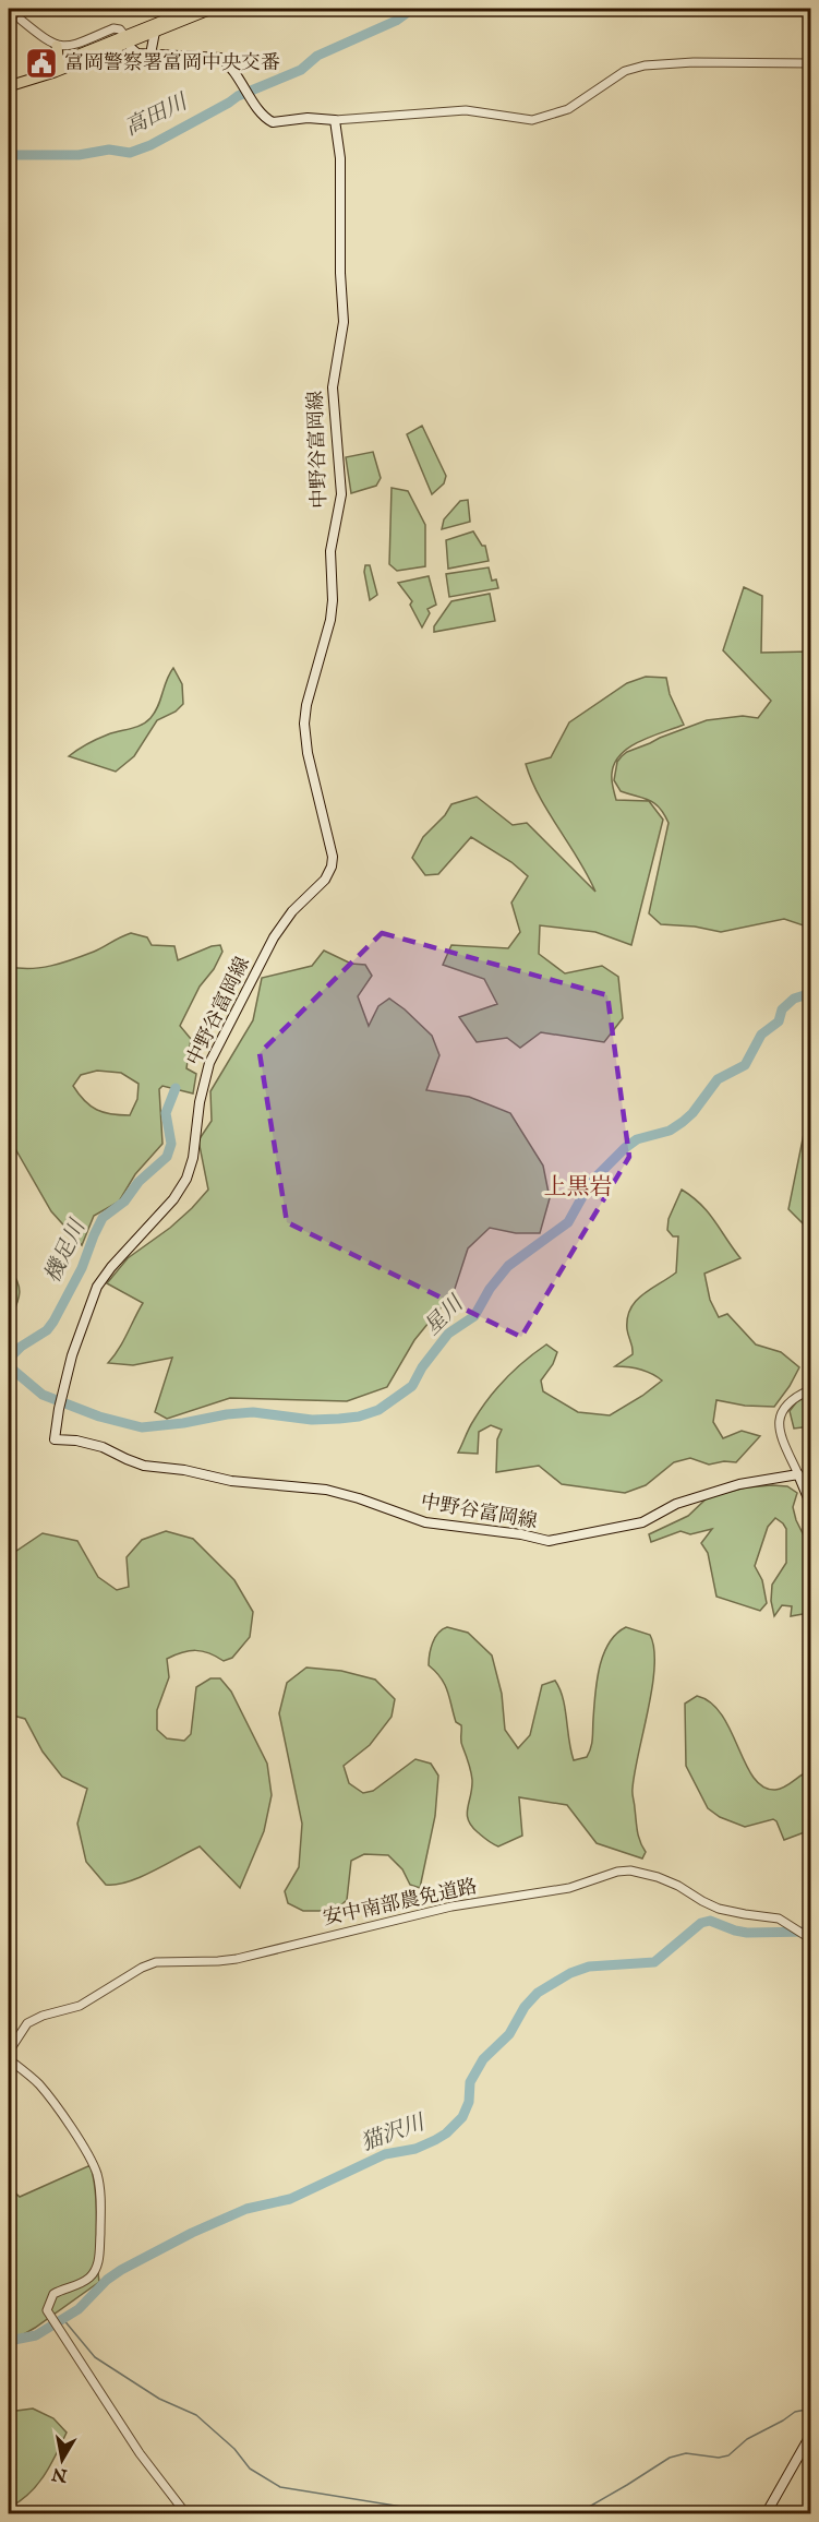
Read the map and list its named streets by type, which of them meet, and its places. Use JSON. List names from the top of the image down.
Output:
{
  "streets": {
    "main road": ["中野谷富岡線"],
    "street": ["安中南部農免道路"]
  },
  "districts": ["上黒岩"],
  "water": [
    "高田川",
    "機足川",
    "星川",
    "猫沢川"
  ],
  "places": {
    "public building": ["富岡警察署富岡中央交番"]
  },
  "north": "bottom"
}
